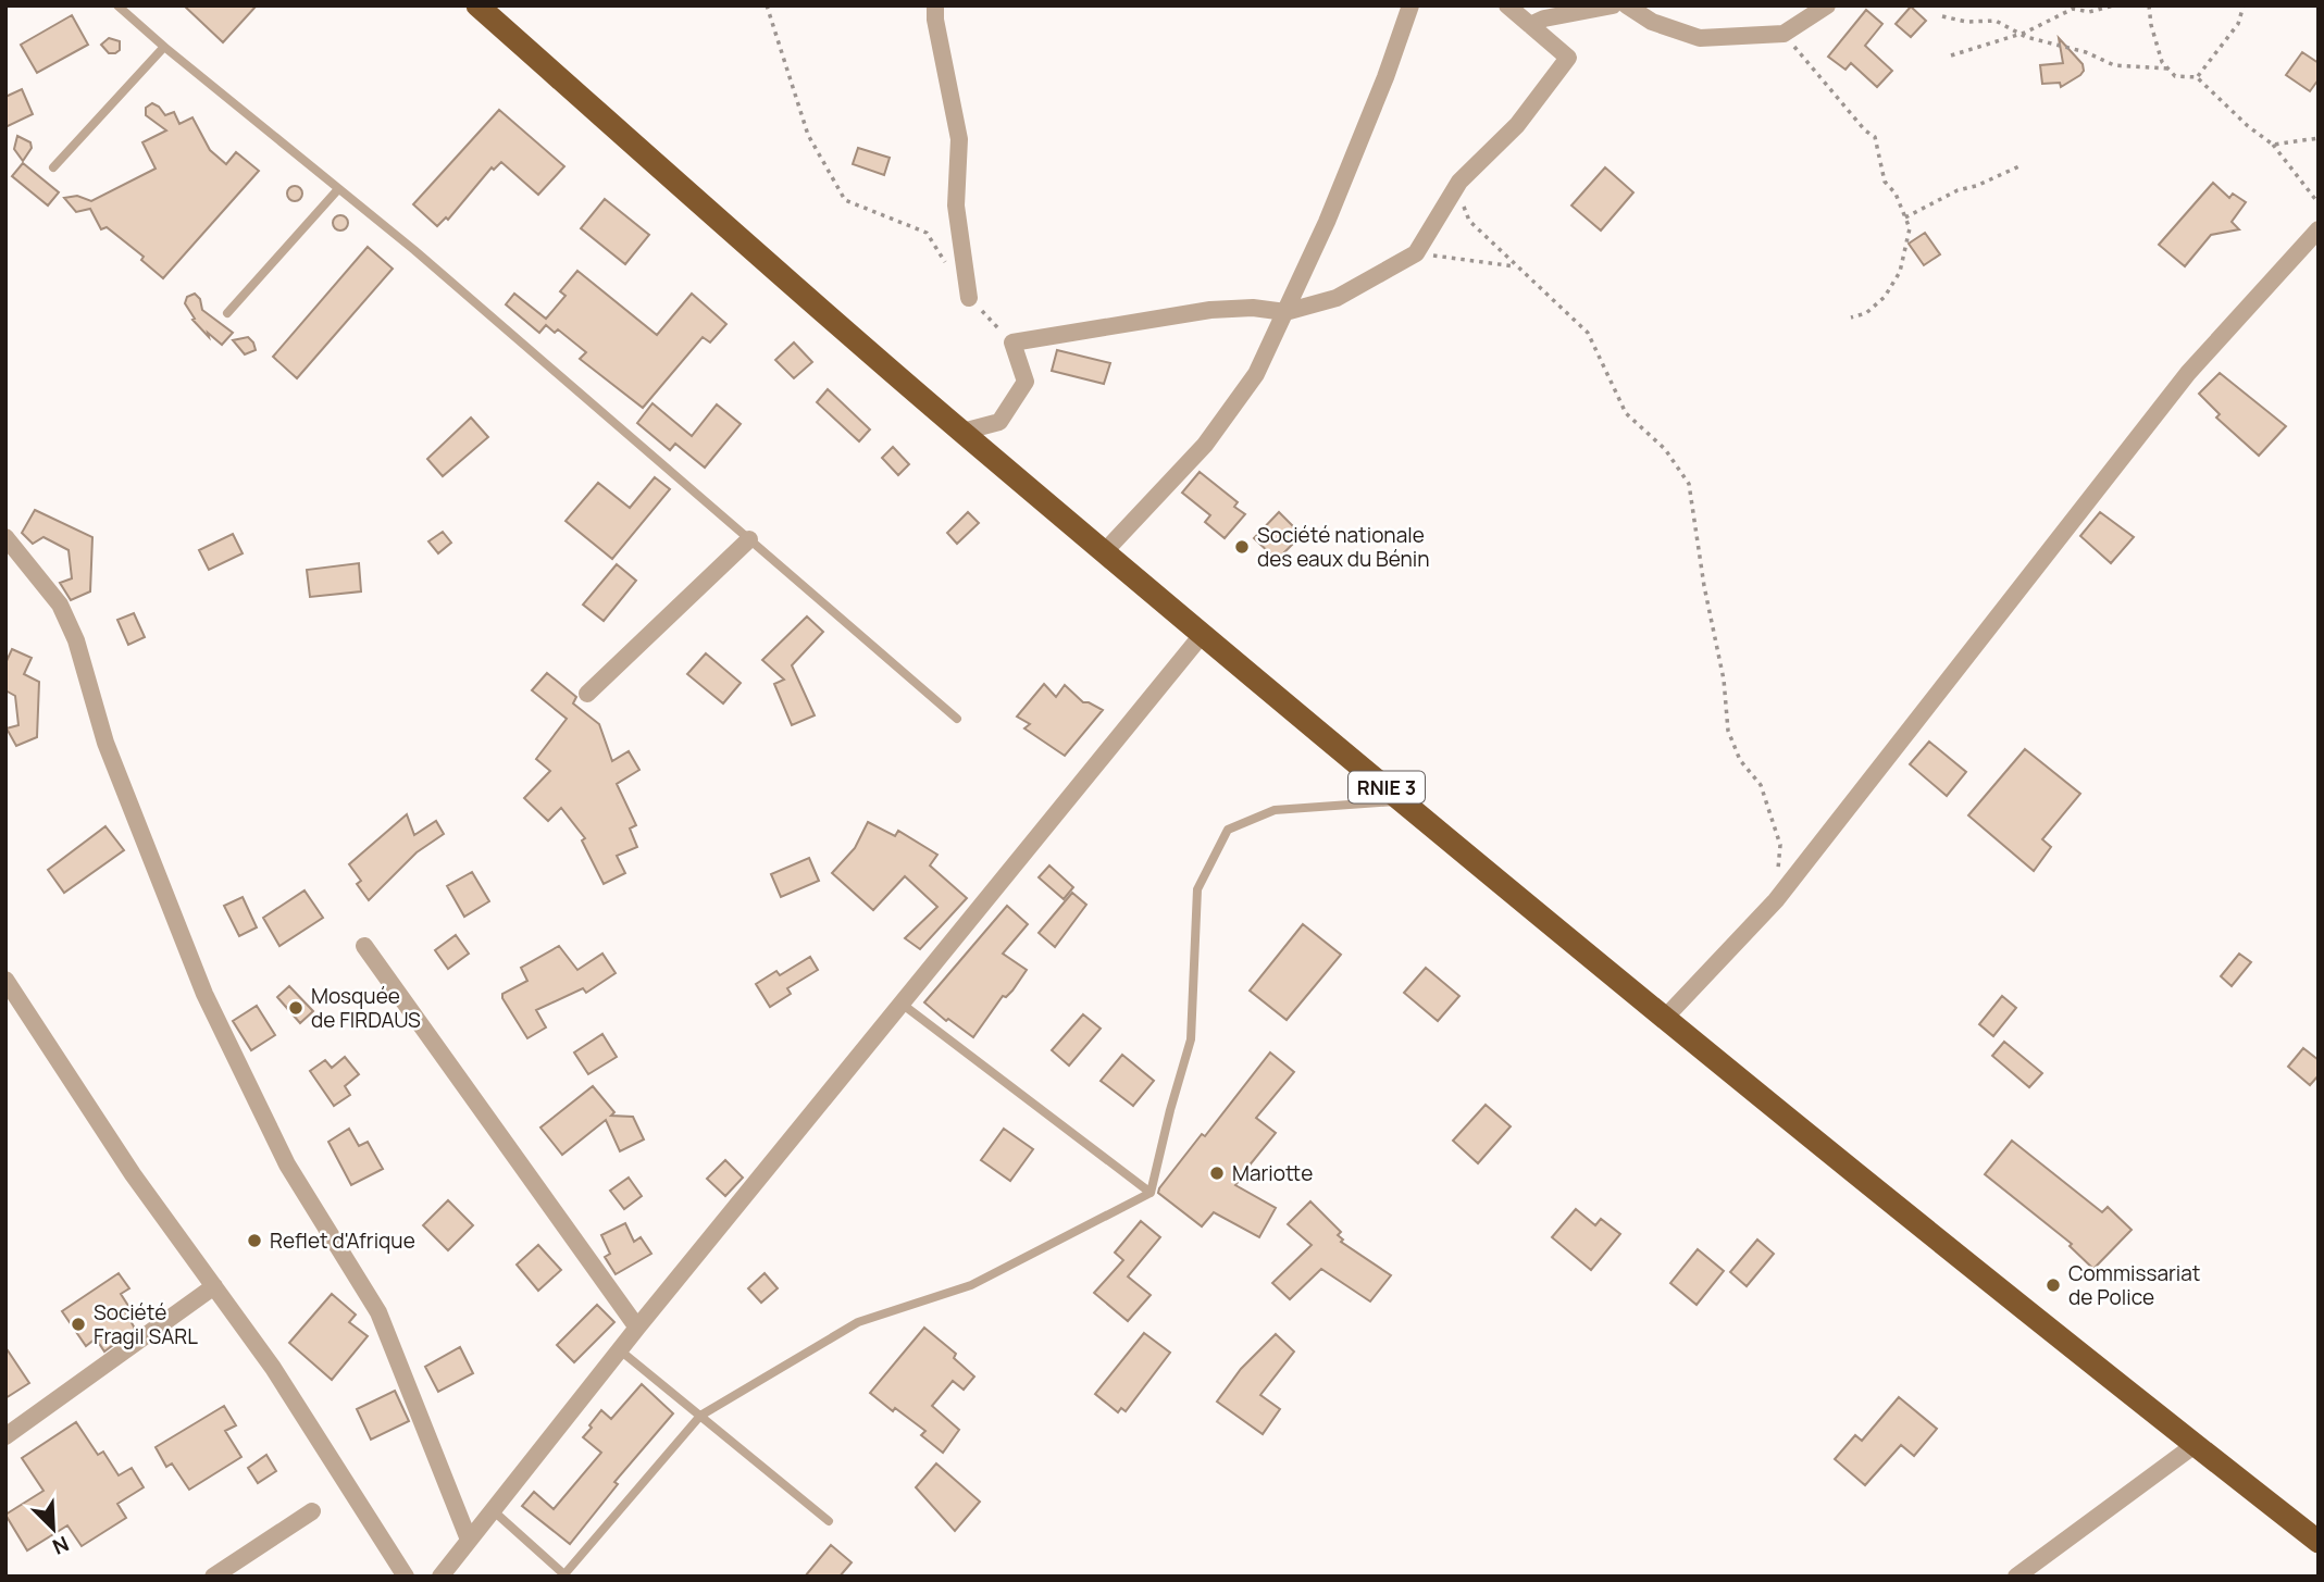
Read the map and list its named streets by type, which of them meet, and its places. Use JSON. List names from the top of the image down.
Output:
{
  "streets": {
    "highway": ["RNIE 3"]
  },
  "places": [
    "Société nationale des eaux du Bénin",
    "Mosquée de FIRDAUS",
    "Mariotte",
    "Reflet d'Afrique",
    "Commissariat de Police",
    "Société Fragil SARL"
  ],
  "north": "bottom right"
}
